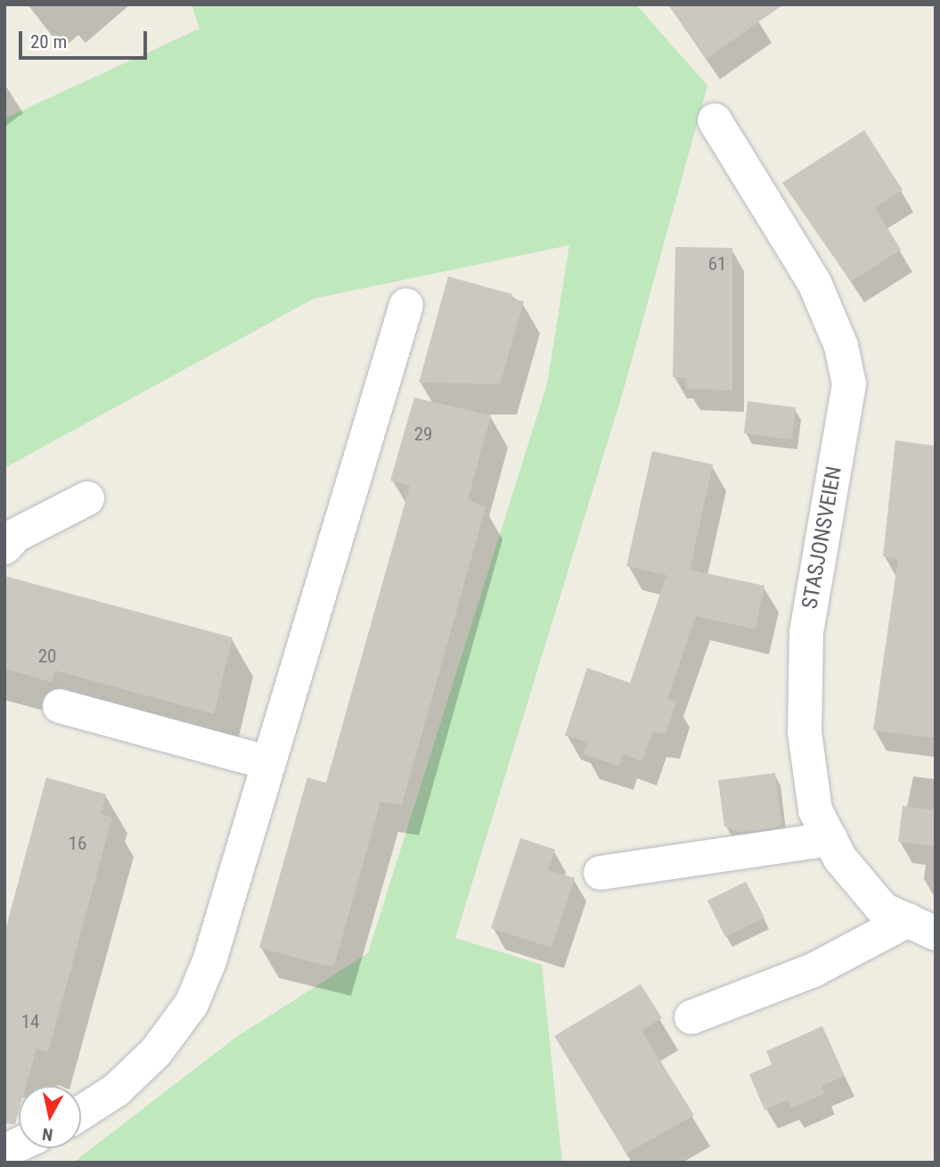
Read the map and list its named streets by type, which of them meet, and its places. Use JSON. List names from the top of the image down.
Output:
{
  "streets": {
    "street": ["STASJONSVEIEN"]
  },
  "house_numbers": [
    "61",
    "29",
    "20",
    "16",
    "14"
  ],
  "scale_bar": "20 m",
  "north": "bottom"
}
